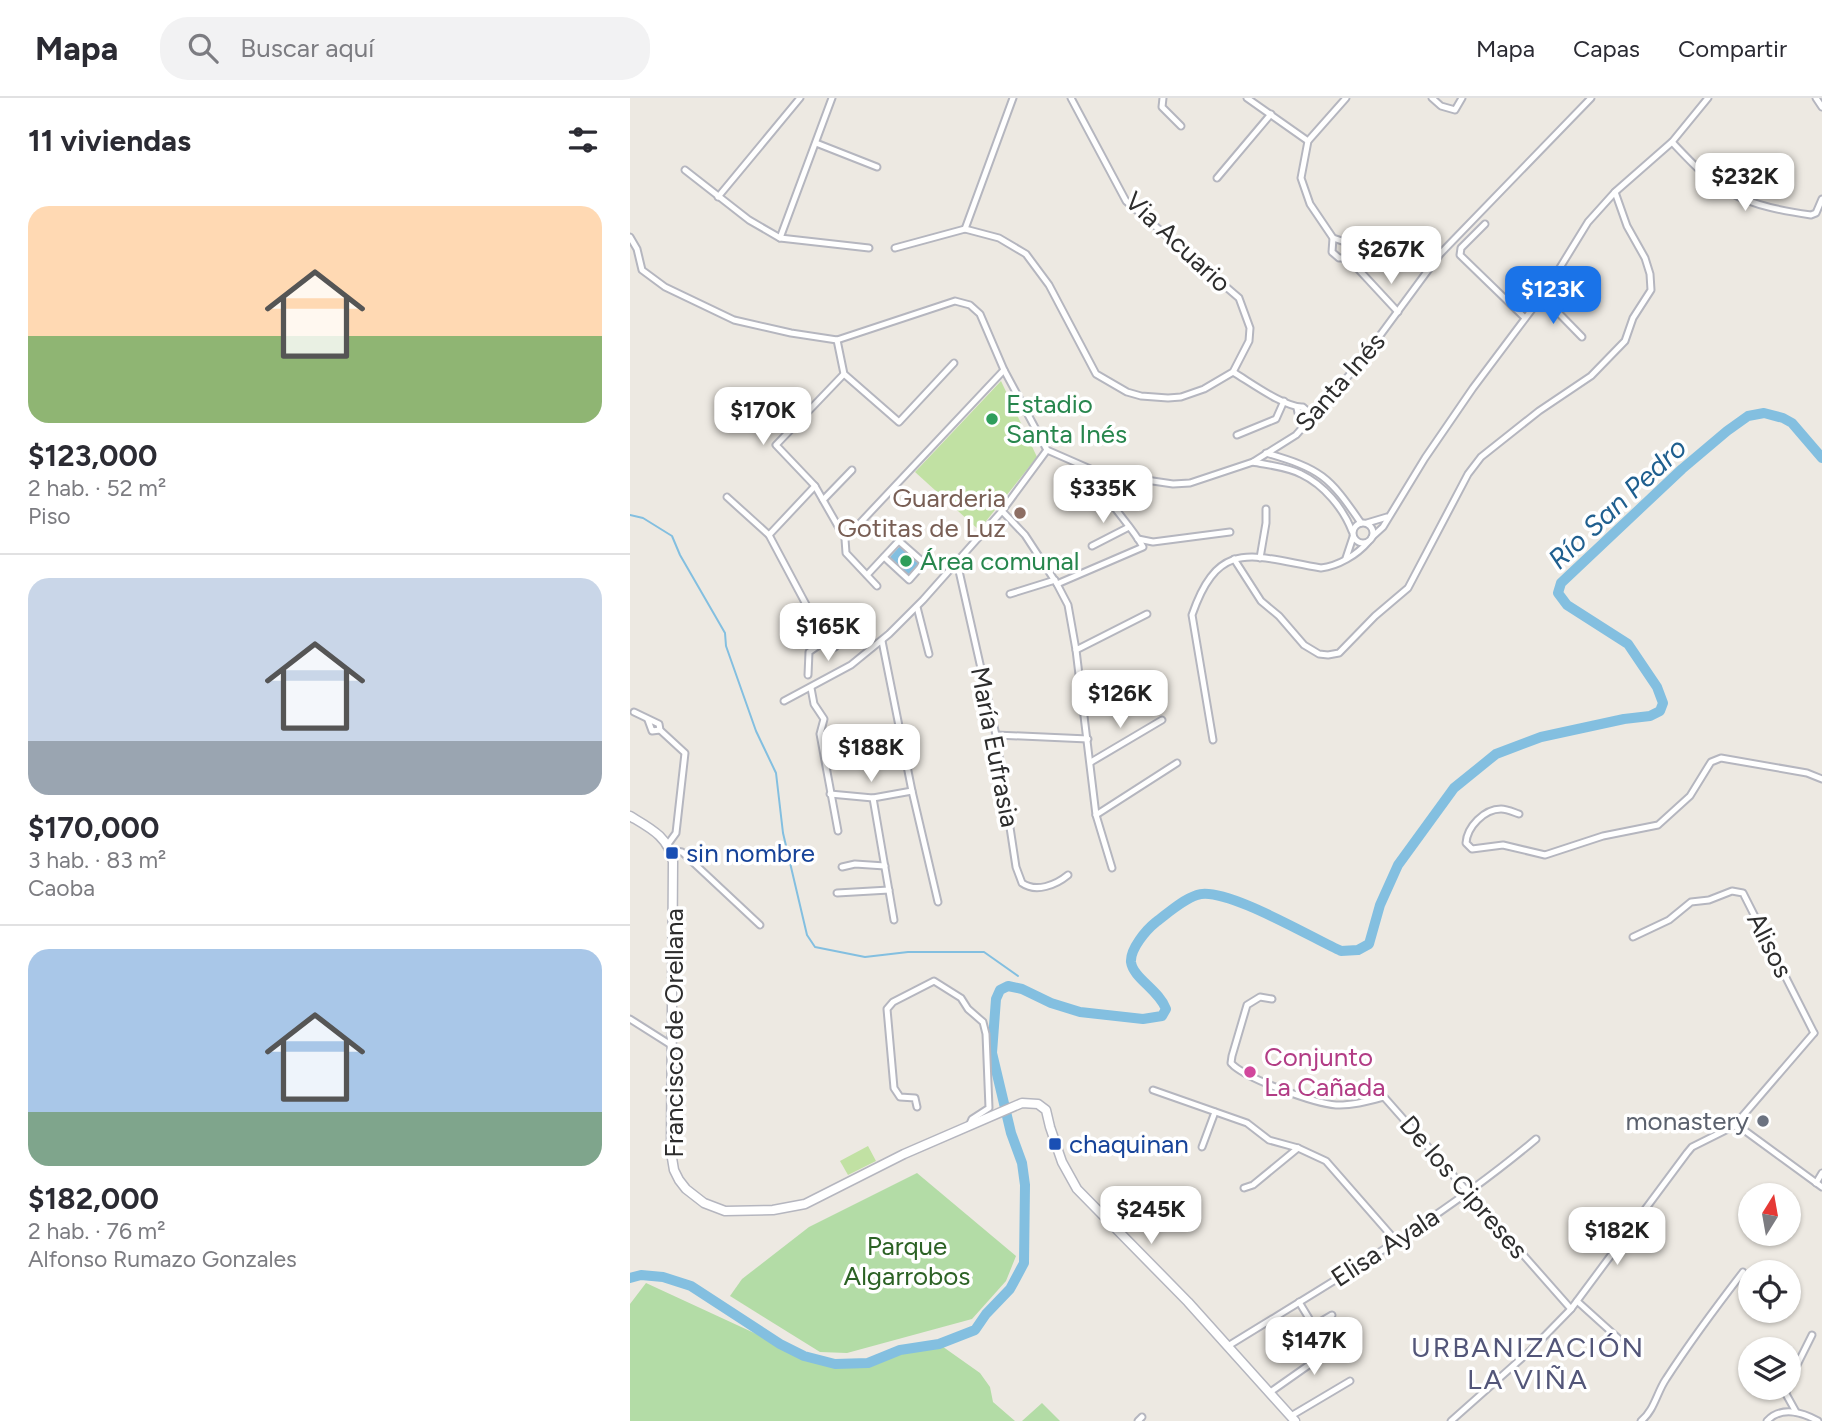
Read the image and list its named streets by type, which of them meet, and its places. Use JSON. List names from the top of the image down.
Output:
{
  "streets": {
    "street": [
      "Via Acuario",
      "Santa Inés",
      "María Eufrasia",
      "Alisos",
      "Francisco de Orellana",
      "De los Cipreses",
      "Elisa Ayala"
    ]
  },
  "crossings": [
    ["Francisco de Orellana", "Elisa Ayala"],
    ["De los Cipreses", "Elisa Ayala"]
  ],
  "districts": ["URBANIZACIÓN LA VIÑA"],
  "water": ["Río San Pedro"],
  "parks": ["Parque Algarrobos"],
  "places": {
    "other": [
      "Estadio Santa Inés",
      "Guarderia Gotitas de Luz",
      "Área comunal",
      "Conjunto La Cañada",
      "monastery"
    ],
    "transit": ["sin nombre", "chaquinan"]
  },
  "north": "top",
  "page": {
    "header": "Mapa",
    "search": "Buscar aquí",
    "nav": ["Mapa", "Capas", "Compartir"],
    "heading": "11 viviendas",
    "price": [
      "$232K",
      "$267K",
      "$123K",
      "$170K",
      "$335K",
      "$165K",
      "$126K",
      "$188K",
      "$245K",
      "$182K",
      "$147K"
    ],
    "list": [
      {
        "name": "$123,000",
        "note": "2 hab. · 52 m² · Piso"
      },
      {
        "name": "$170,000",
        "note": "3 hab. · 83 m² · Caoba"
      },
      {
        "name": "$182,000",
        "note": "2 hab. · 76 m² · Alfonso Rumazo Gonzales"
      }
    ]
  }
}
